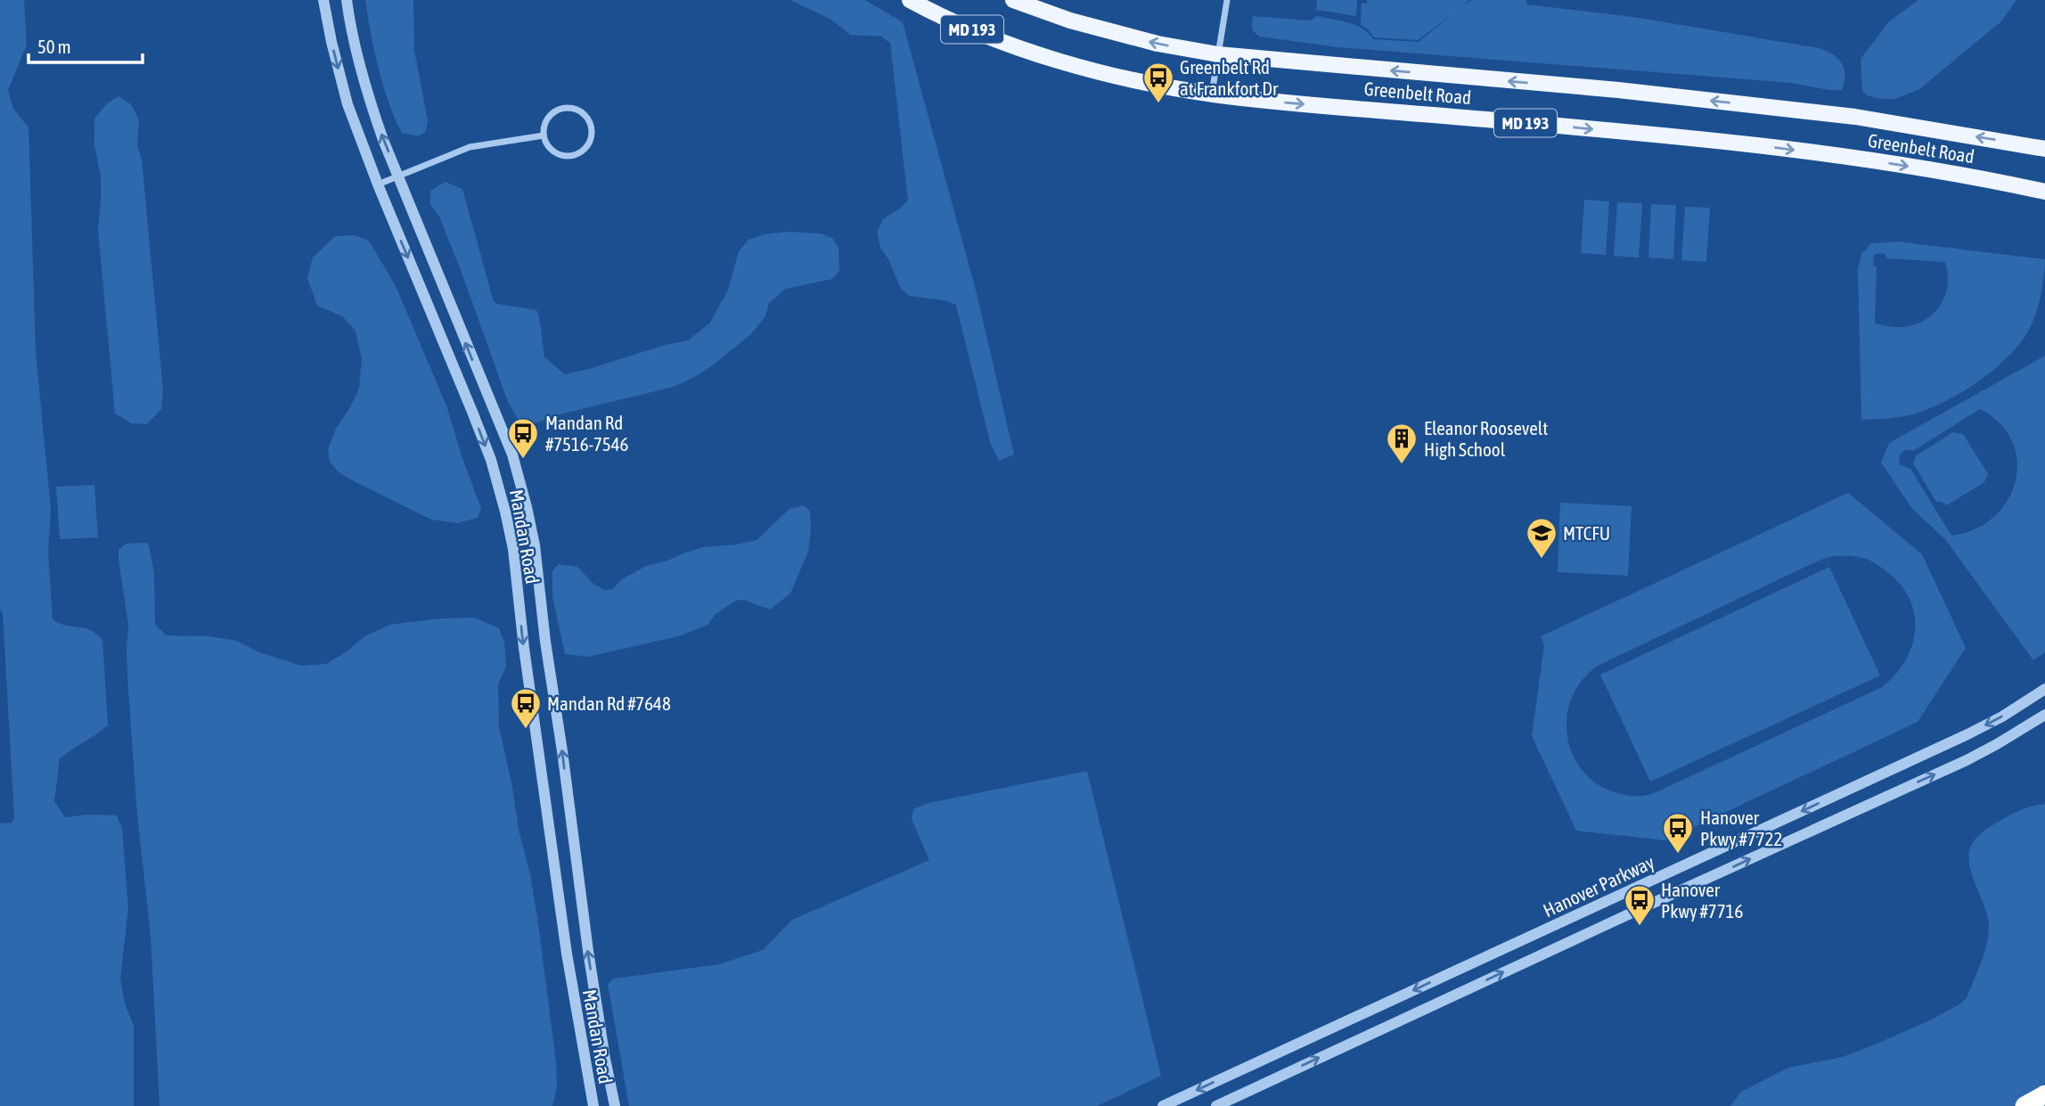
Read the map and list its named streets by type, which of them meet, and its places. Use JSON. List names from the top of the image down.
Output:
{
  "streets": {
    "main road": ["MD 193", "Greenbelt Road"],
    "street": ["Mandan Road", "Hanover Parkway"]
  },
  "places": {
    "bus stop": [
      "Greenbelt Rd at Frankfort Dr",
      "Mandan Rd #7516-7546",
      "Mandan Rd #7648",
      "Hanover Pkwy #7722",
      "Hanover Pkwy #7716"
    ],
    "building": ["Eleanor Roosevelt High School"],
    "school or university": ["MTCFU"]
  },
  "scale_bar": "50 m"
}
